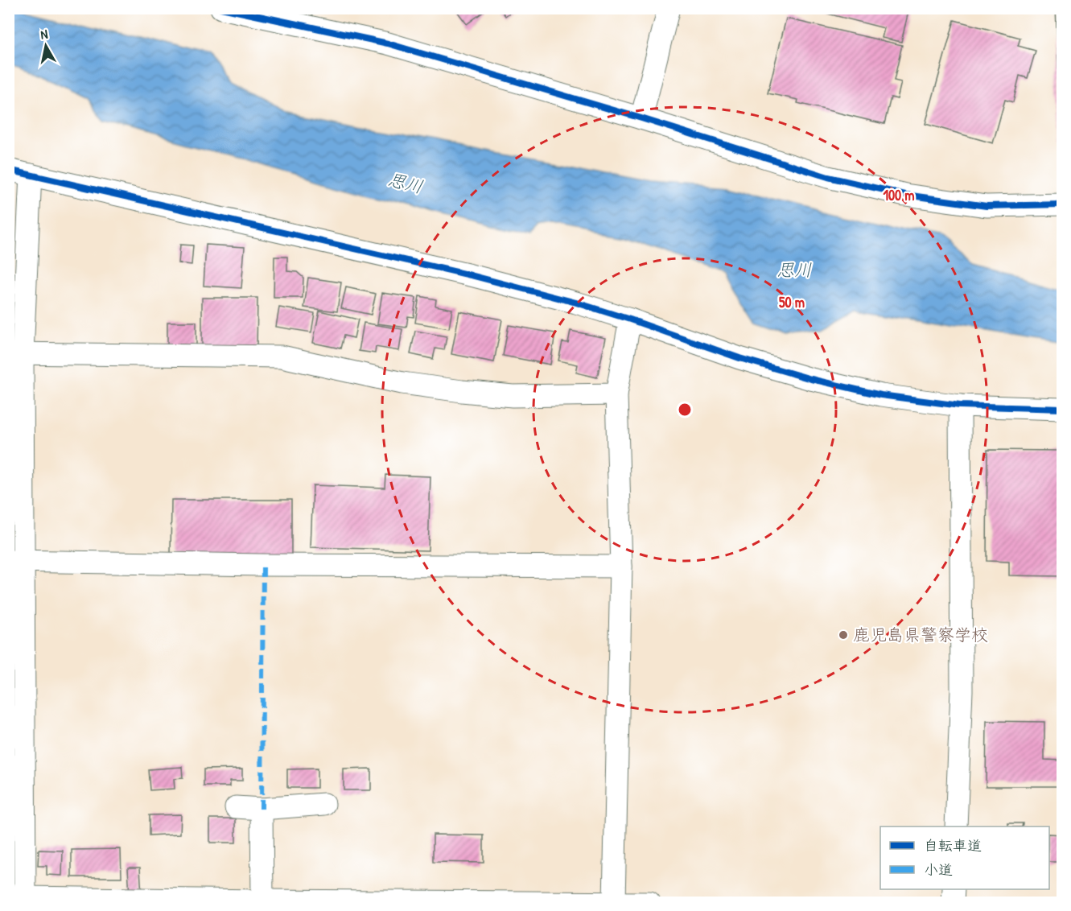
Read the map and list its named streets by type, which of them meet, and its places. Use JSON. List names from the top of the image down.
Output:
{
  "water": ["思川"],
  "places": ["鹿児島県警察学校"],
  "legend": ["自転車道", "小道"],
  "north": "top",
  "rings": ["100 m", "50 m"]
}
